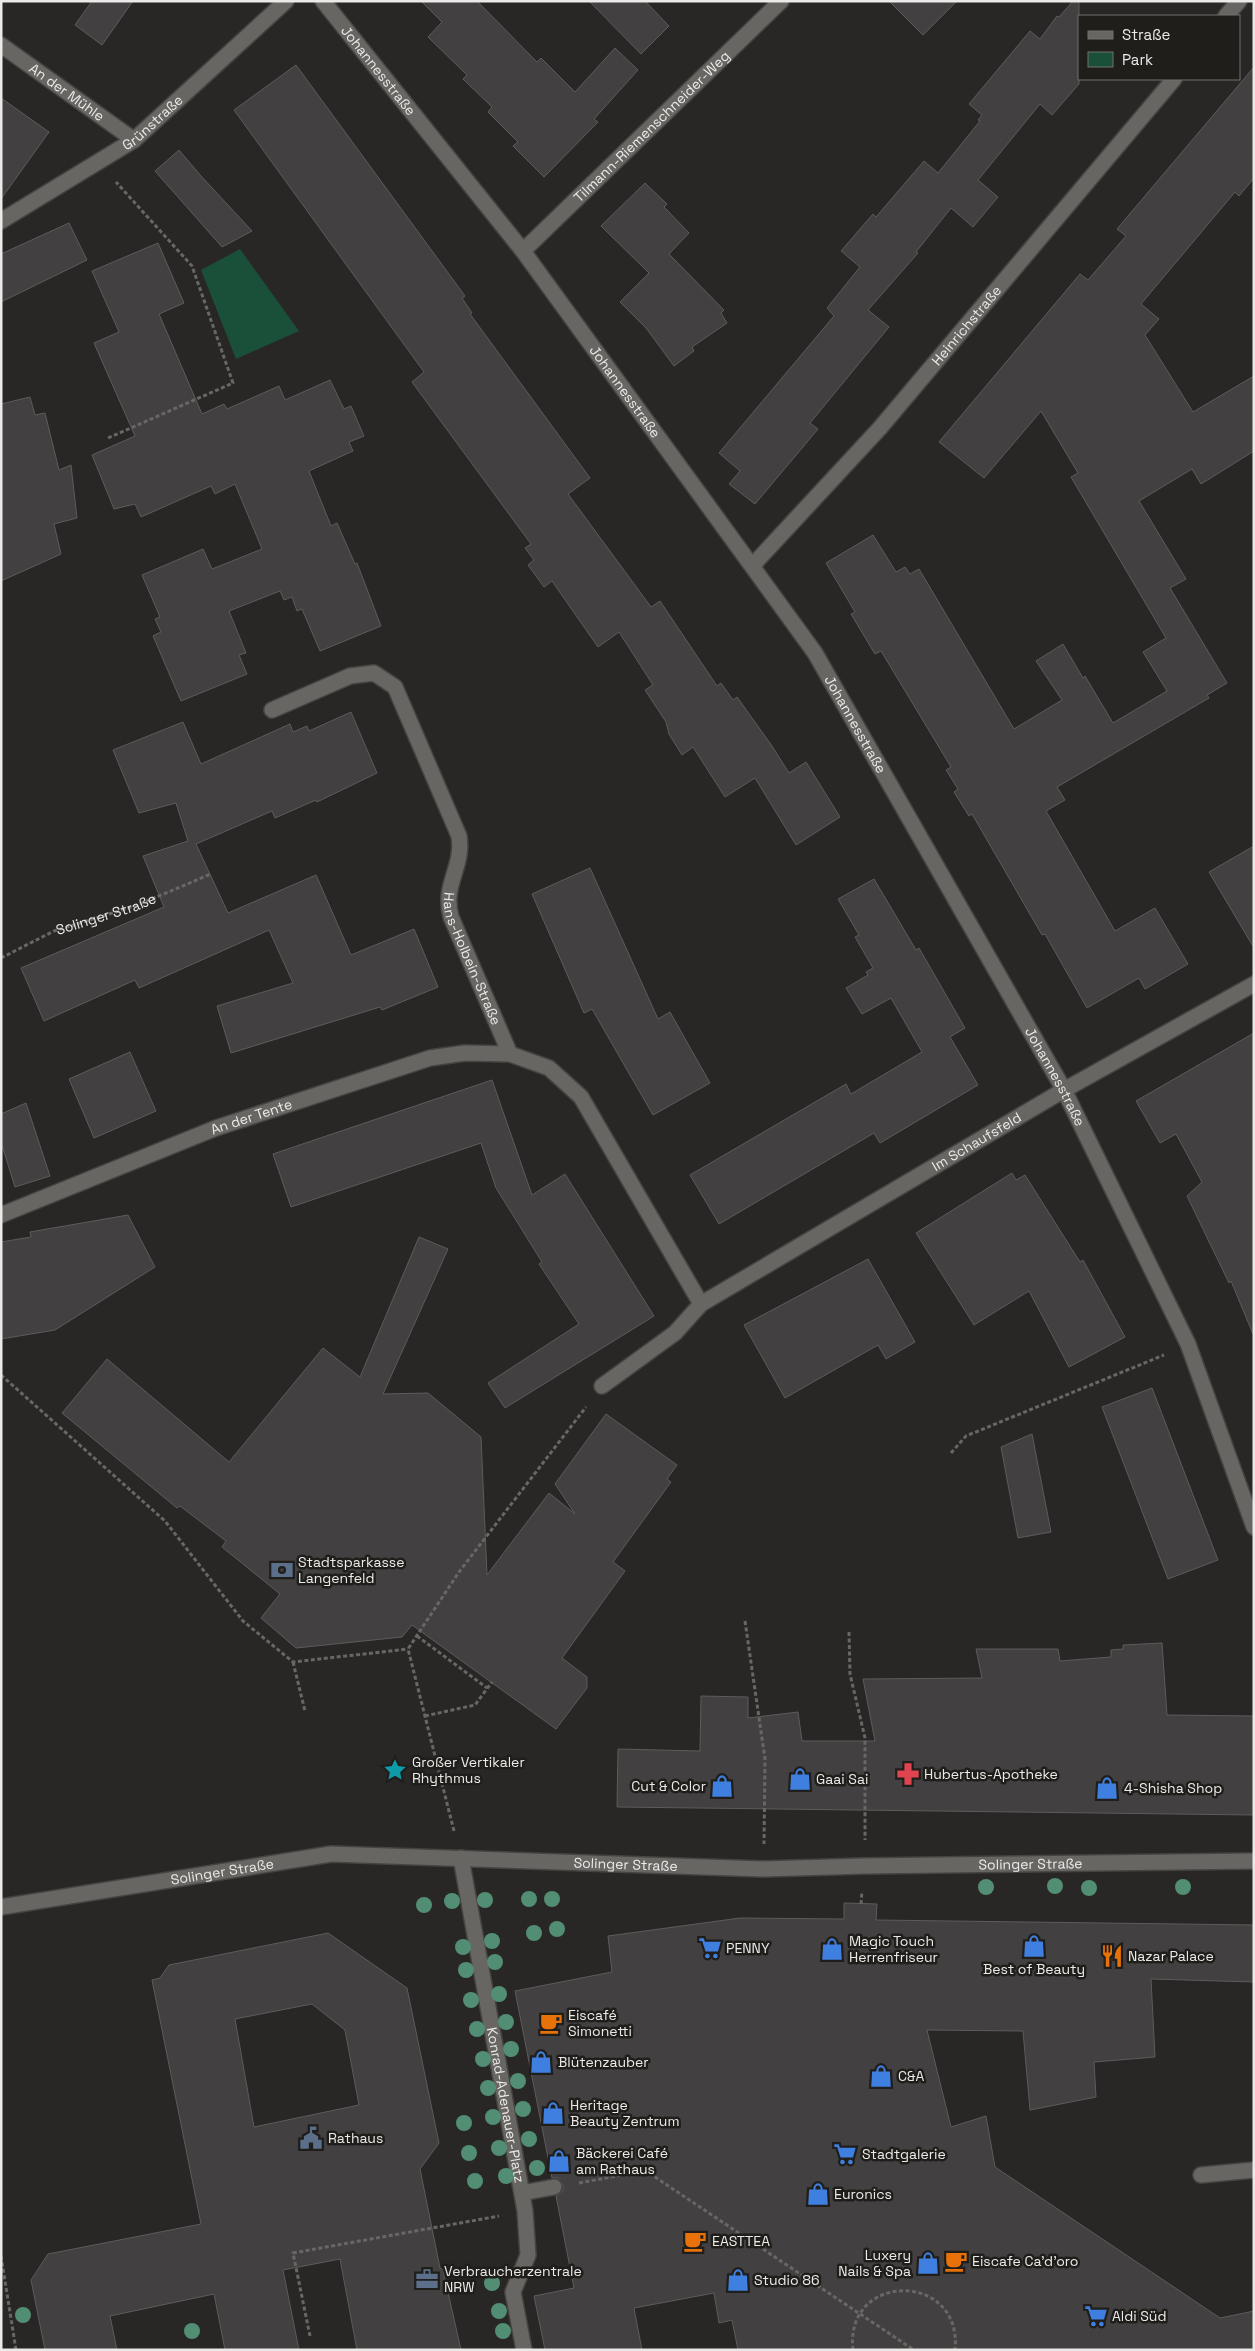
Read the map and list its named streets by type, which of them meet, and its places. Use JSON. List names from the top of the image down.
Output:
{
  "streets": {
    "street": [
      "Johannesstraße",
      "An der Mühle",
      "Grünstraße",
      "Tilmann-Riemenschneider-Weg",
      "Heinrichstraße",
      "Solinger Straße",
      "Hans-Holbein-Straße",
      "An der Tente",
      "Im Schaufsfeld",
      "Konrad-Adenauer-Platz"
    ]
  },
  "crossings": [
    ["Johannesstraße", "Tilmann-Riemenschneider-Weg"],
    ["Johannesstraße", "Heinrichstraße"],
    ["Johannesstraße", "Im Schaufsfeld"],
    ["An der Mühle", "Grünstraße"],
    ["Solinger Straße", "Konrad-Adenauer-Platz"],
    ["Hans-Holbein-Straße", "An der Tente"]
  ],
  "places": {
    "bank": ["Stadtsparkasse Langenfeld"],
    "place": ["Großer Vertikaler Rhythmus"],
    "pharmacy": ["Hubertus-Apotheke"],
    "shop": [
      "Gaai Sai",
      "Cut & Color",
      "4-Shisha Shop",
      "Best of Beauty",
      "Magic Touch Herrenfriseur",
      "Blütenzauber",
      "C&A",
      "Heritage Beauty Zentrum",
      "Bäckerei Café am Rathaus",
      "Euronics",
      "Luxery Nails & Spa",
      "Studio 86"
    ],
    "supermarket": ["PENNY", "Stadtgalerie", "Aldi Süd"],
    "restaurant": ["Nazar Palace"],
    "cafe": ["Eiscafé Simonetti", "EASTTEA", "Eiscafe Ca'd'oro"],
    "public building": ["Rathaus"],
    "office": ["Verbraucherzentrale NRW"]
  },
  "legend": ["Straße", "Park"]
}
